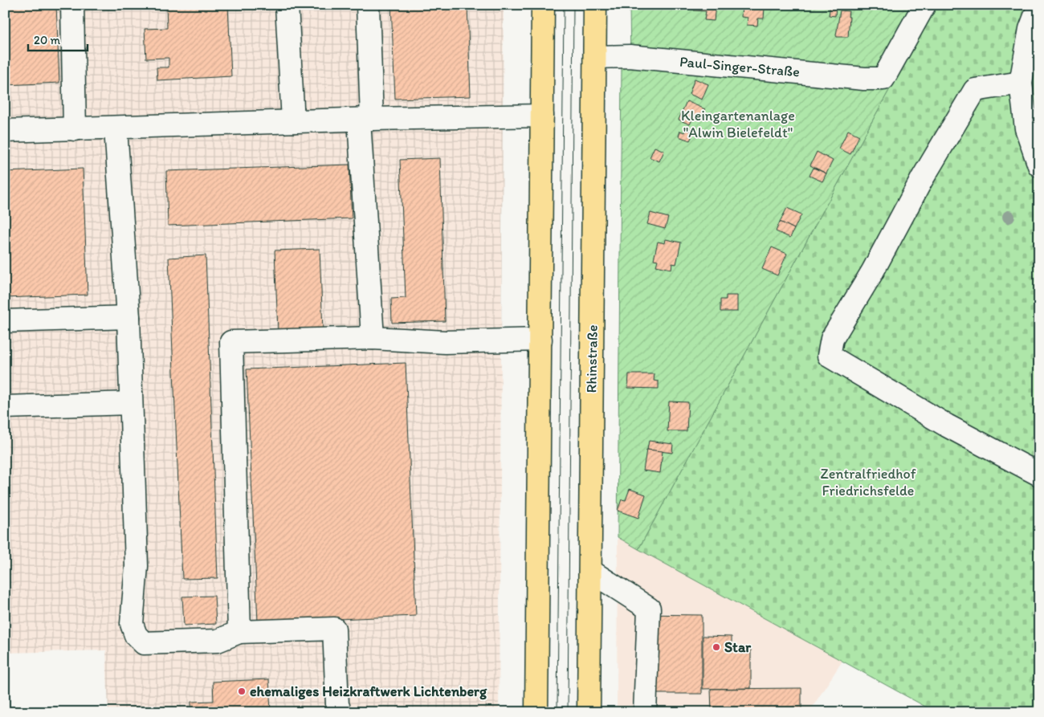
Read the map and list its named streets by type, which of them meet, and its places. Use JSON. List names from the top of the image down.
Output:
{
  "streets": {
    "main road": ["Rhinstraße"],
    "lane": ["Paul-Singer-Straße"]
  },
  "crossings": [
    ["Paul-Singer-Straße", "Rhinstraße"]
  ],
  "parks": ["Kleingartenanlage \"Alwin Bielefeldt\"", "Zentralfriedhof Friedrichsfelde"],
  "places": ["Star", "ehemaliges Heizkraftwerk Lichtenberg"],
  "scale_bar": "20 m"
}
